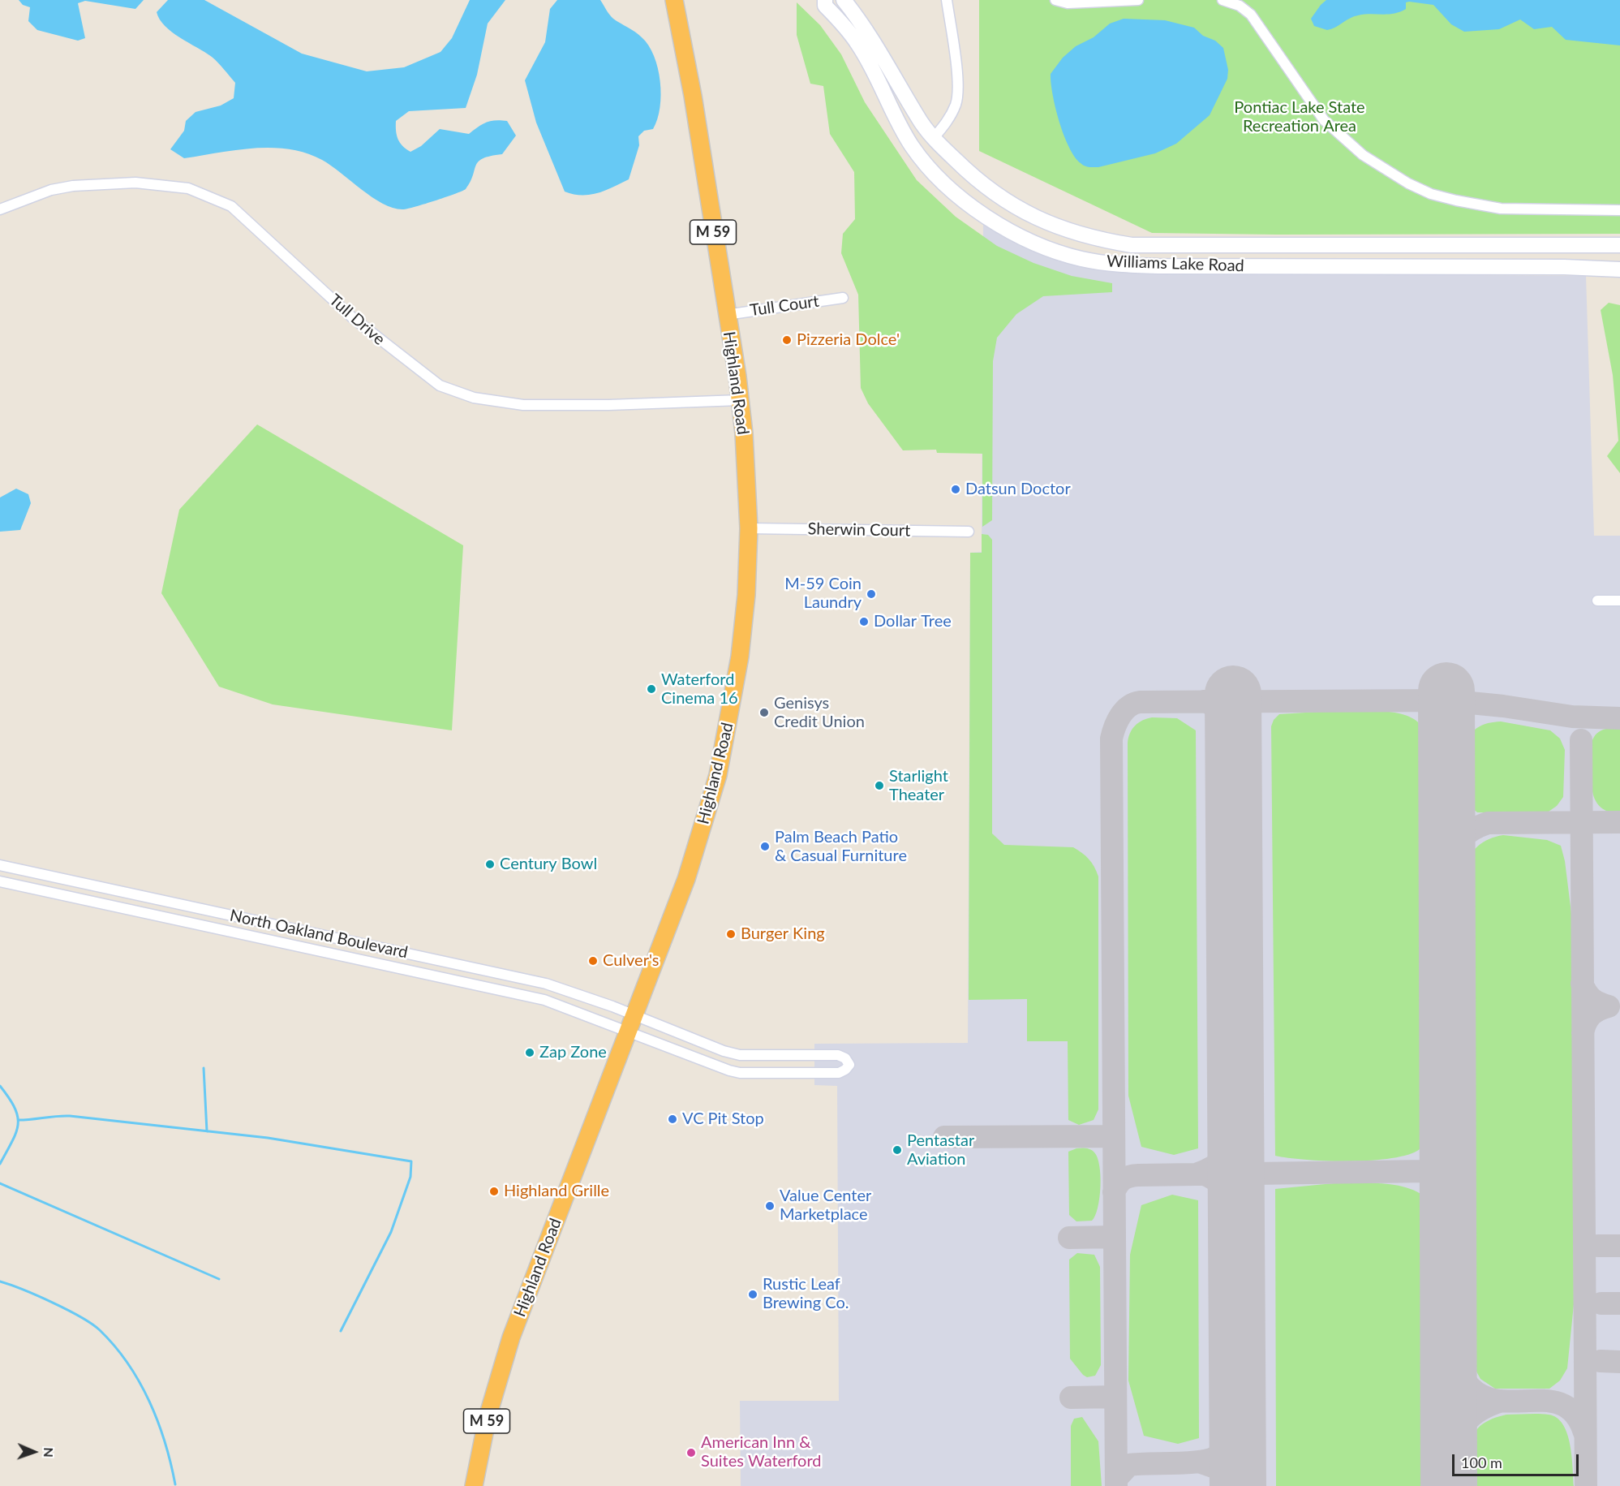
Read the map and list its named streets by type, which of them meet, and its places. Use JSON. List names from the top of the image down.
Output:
{
  "streets": {
    "highway": ["M 59", "Highland Road"],
    "main road": ["Williams Lake Road"],
    "street": [
      "Tull Court",
      "Tull Drive",
      "Sherwin Court",
      "North Oakland Boulevard"
    ]
  },
  "crossings": [
    ["Tull Court", "Highland Road"],
    ["Tull Drive", "Highland Road"],
    ["Highland Road", "Sherwin Court"],
    ["Highland Road", "North Oakland Boulevard"]
  ],
  "parks": ["Pontiac Lake State Recreation Area"],
  "places": [
    "Pizzeria Dolce'",
    "Datsun Doctor",
    "M-59 Coin Laundry",
    "Dollar Tree",
    "Waterford Cinema 16",
    "Genisys Credit Union",
    "Starlight Theater",
    "Palm Beach Patio & Casual Furniture",
    "Century Bowl",
    "Burger King",
    "Culver's",
    "Zap Zone",
    "VC Pit Stop",
    "Pentastar Aviation",
    "Highland Grille",
    "Value Center Marketplace",
    "Rustic Leaf Brewing Co.",
    "American Inn & Suites Waterford"
  ],
  "scale_bar": "100 m",
  "north": "right"
}
